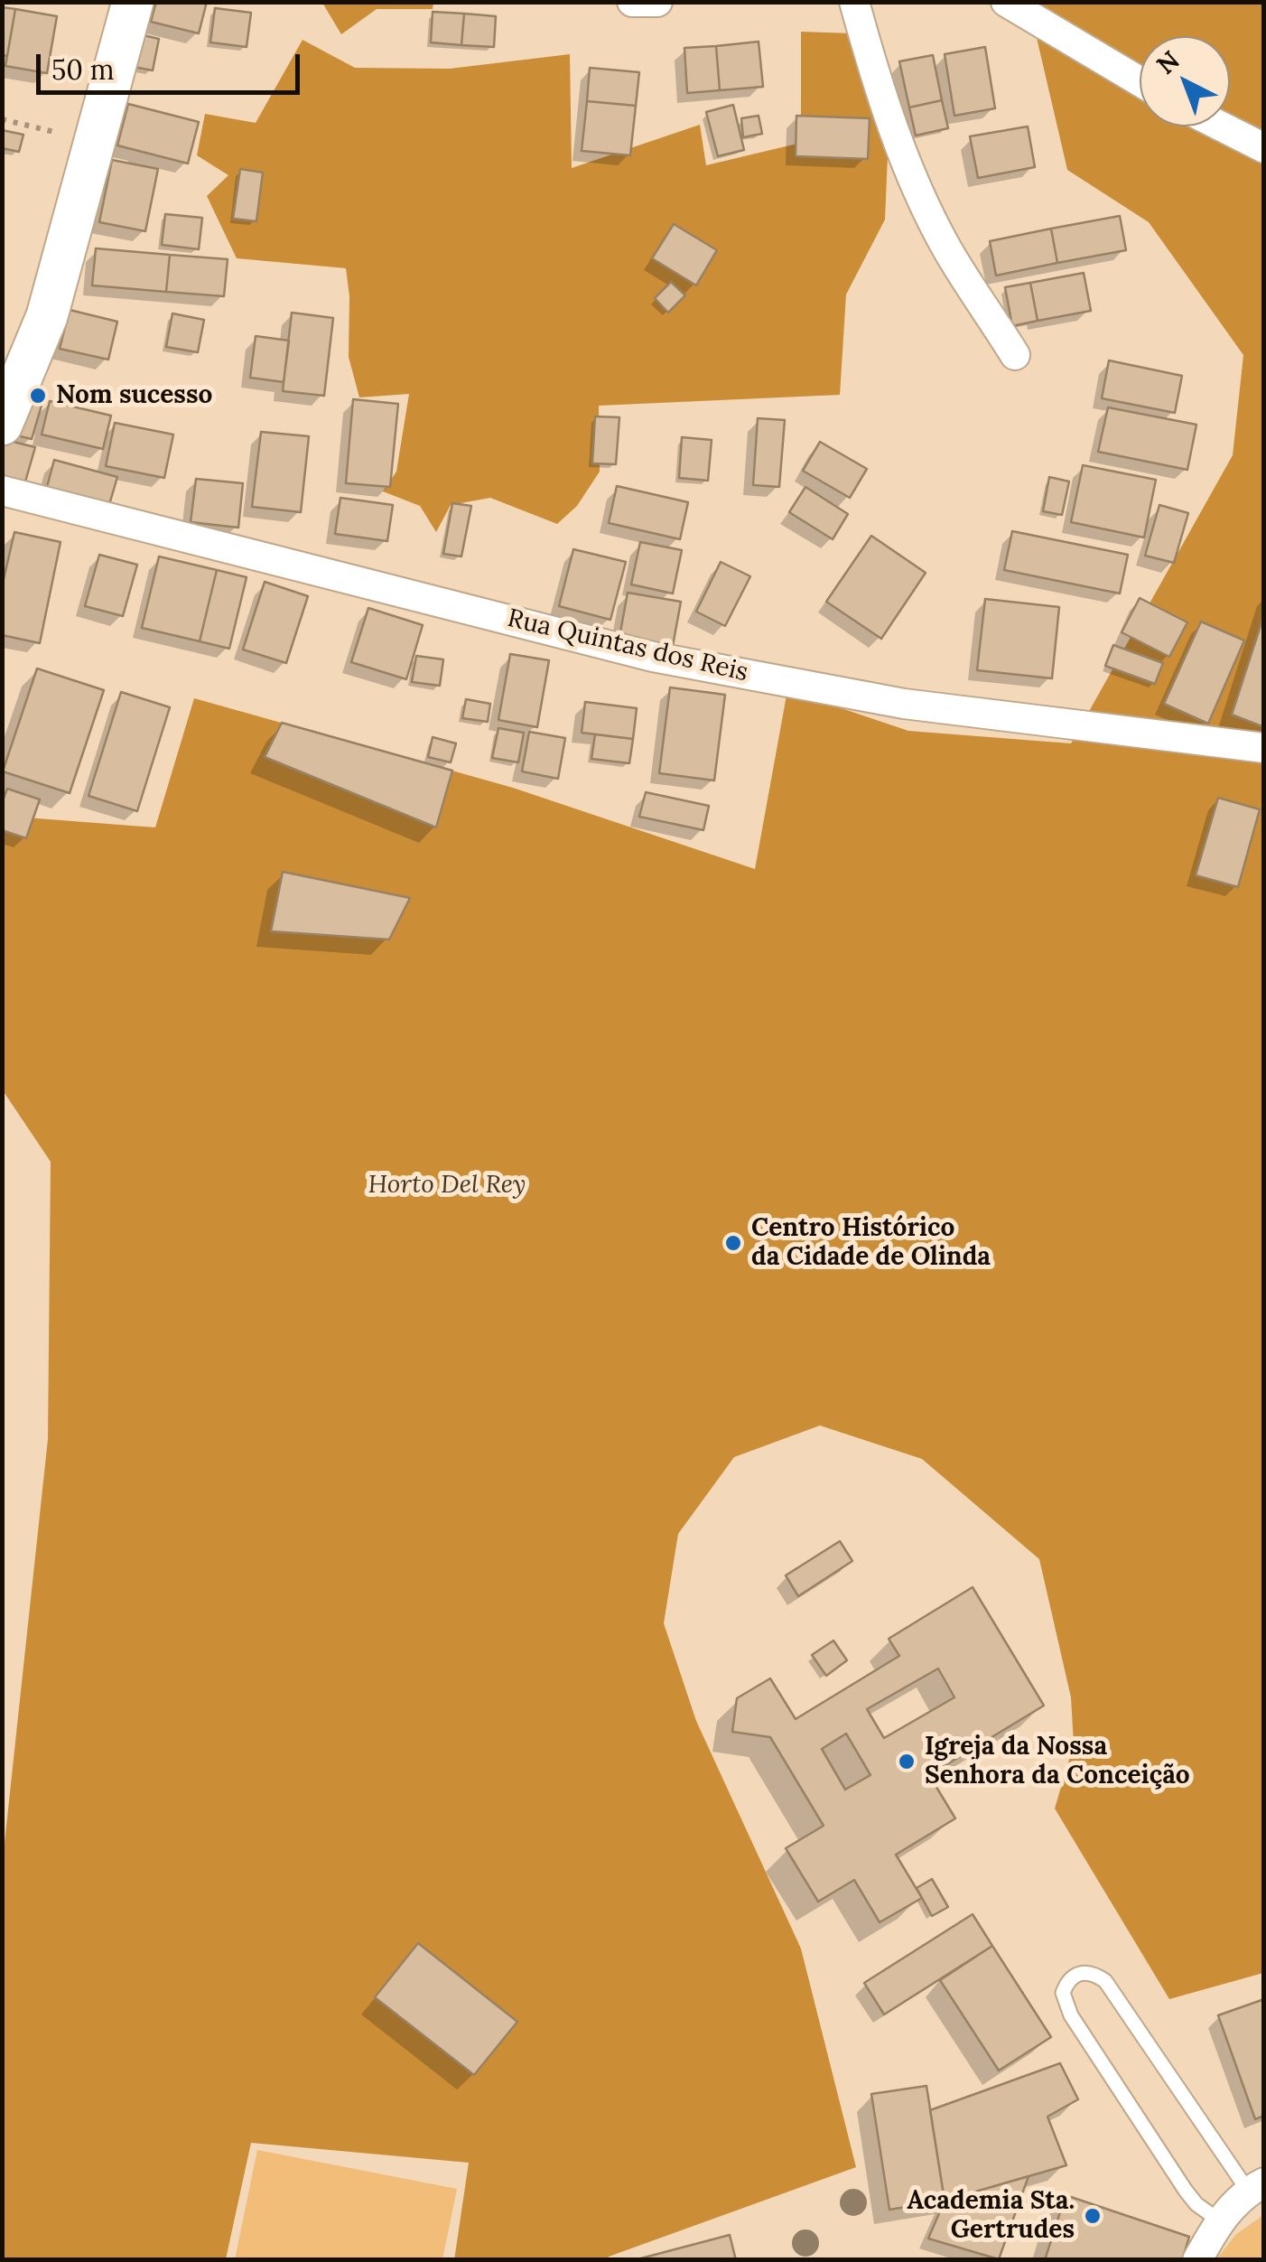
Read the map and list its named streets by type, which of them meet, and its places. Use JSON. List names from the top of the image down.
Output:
{
  "streets": {
    "street": ["Rua Quintas dos Reis"]
  },
  "parks": ["Horto Del Rey"],
  "places": [
    "Nom sucesso",
    "Centro Histórico da Cidade de Olinda",
    "Igreja da Nossa Senhora da Conceição",
    "Academia Sta. Gertrudes"
  ],
  "scale_bar": "50 m",
  "north": "top left"
}
